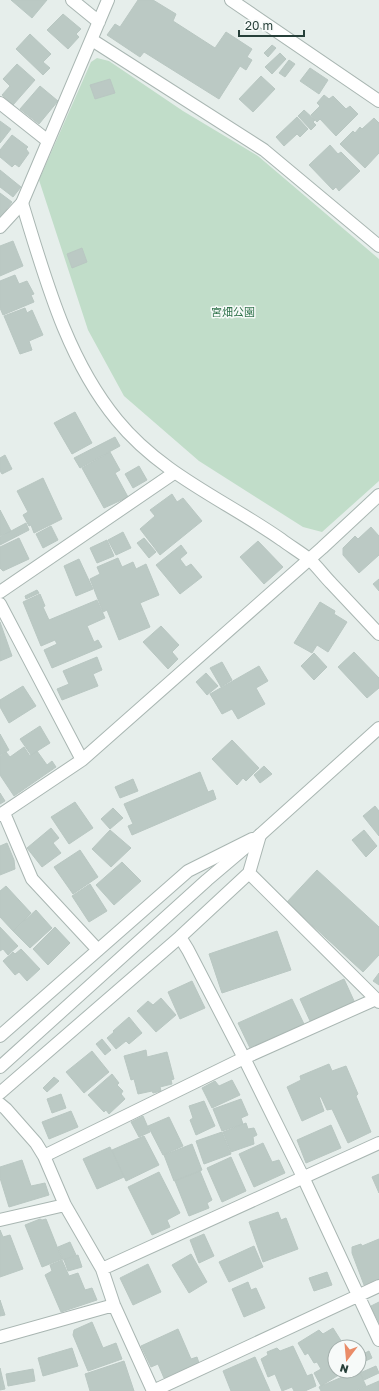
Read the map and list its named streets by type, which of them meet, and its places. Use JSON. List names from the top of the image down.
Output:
{
  "parks": ["宮畑公園"],
  "scale_bar": "20 m",
  "north": "bottom"
}
